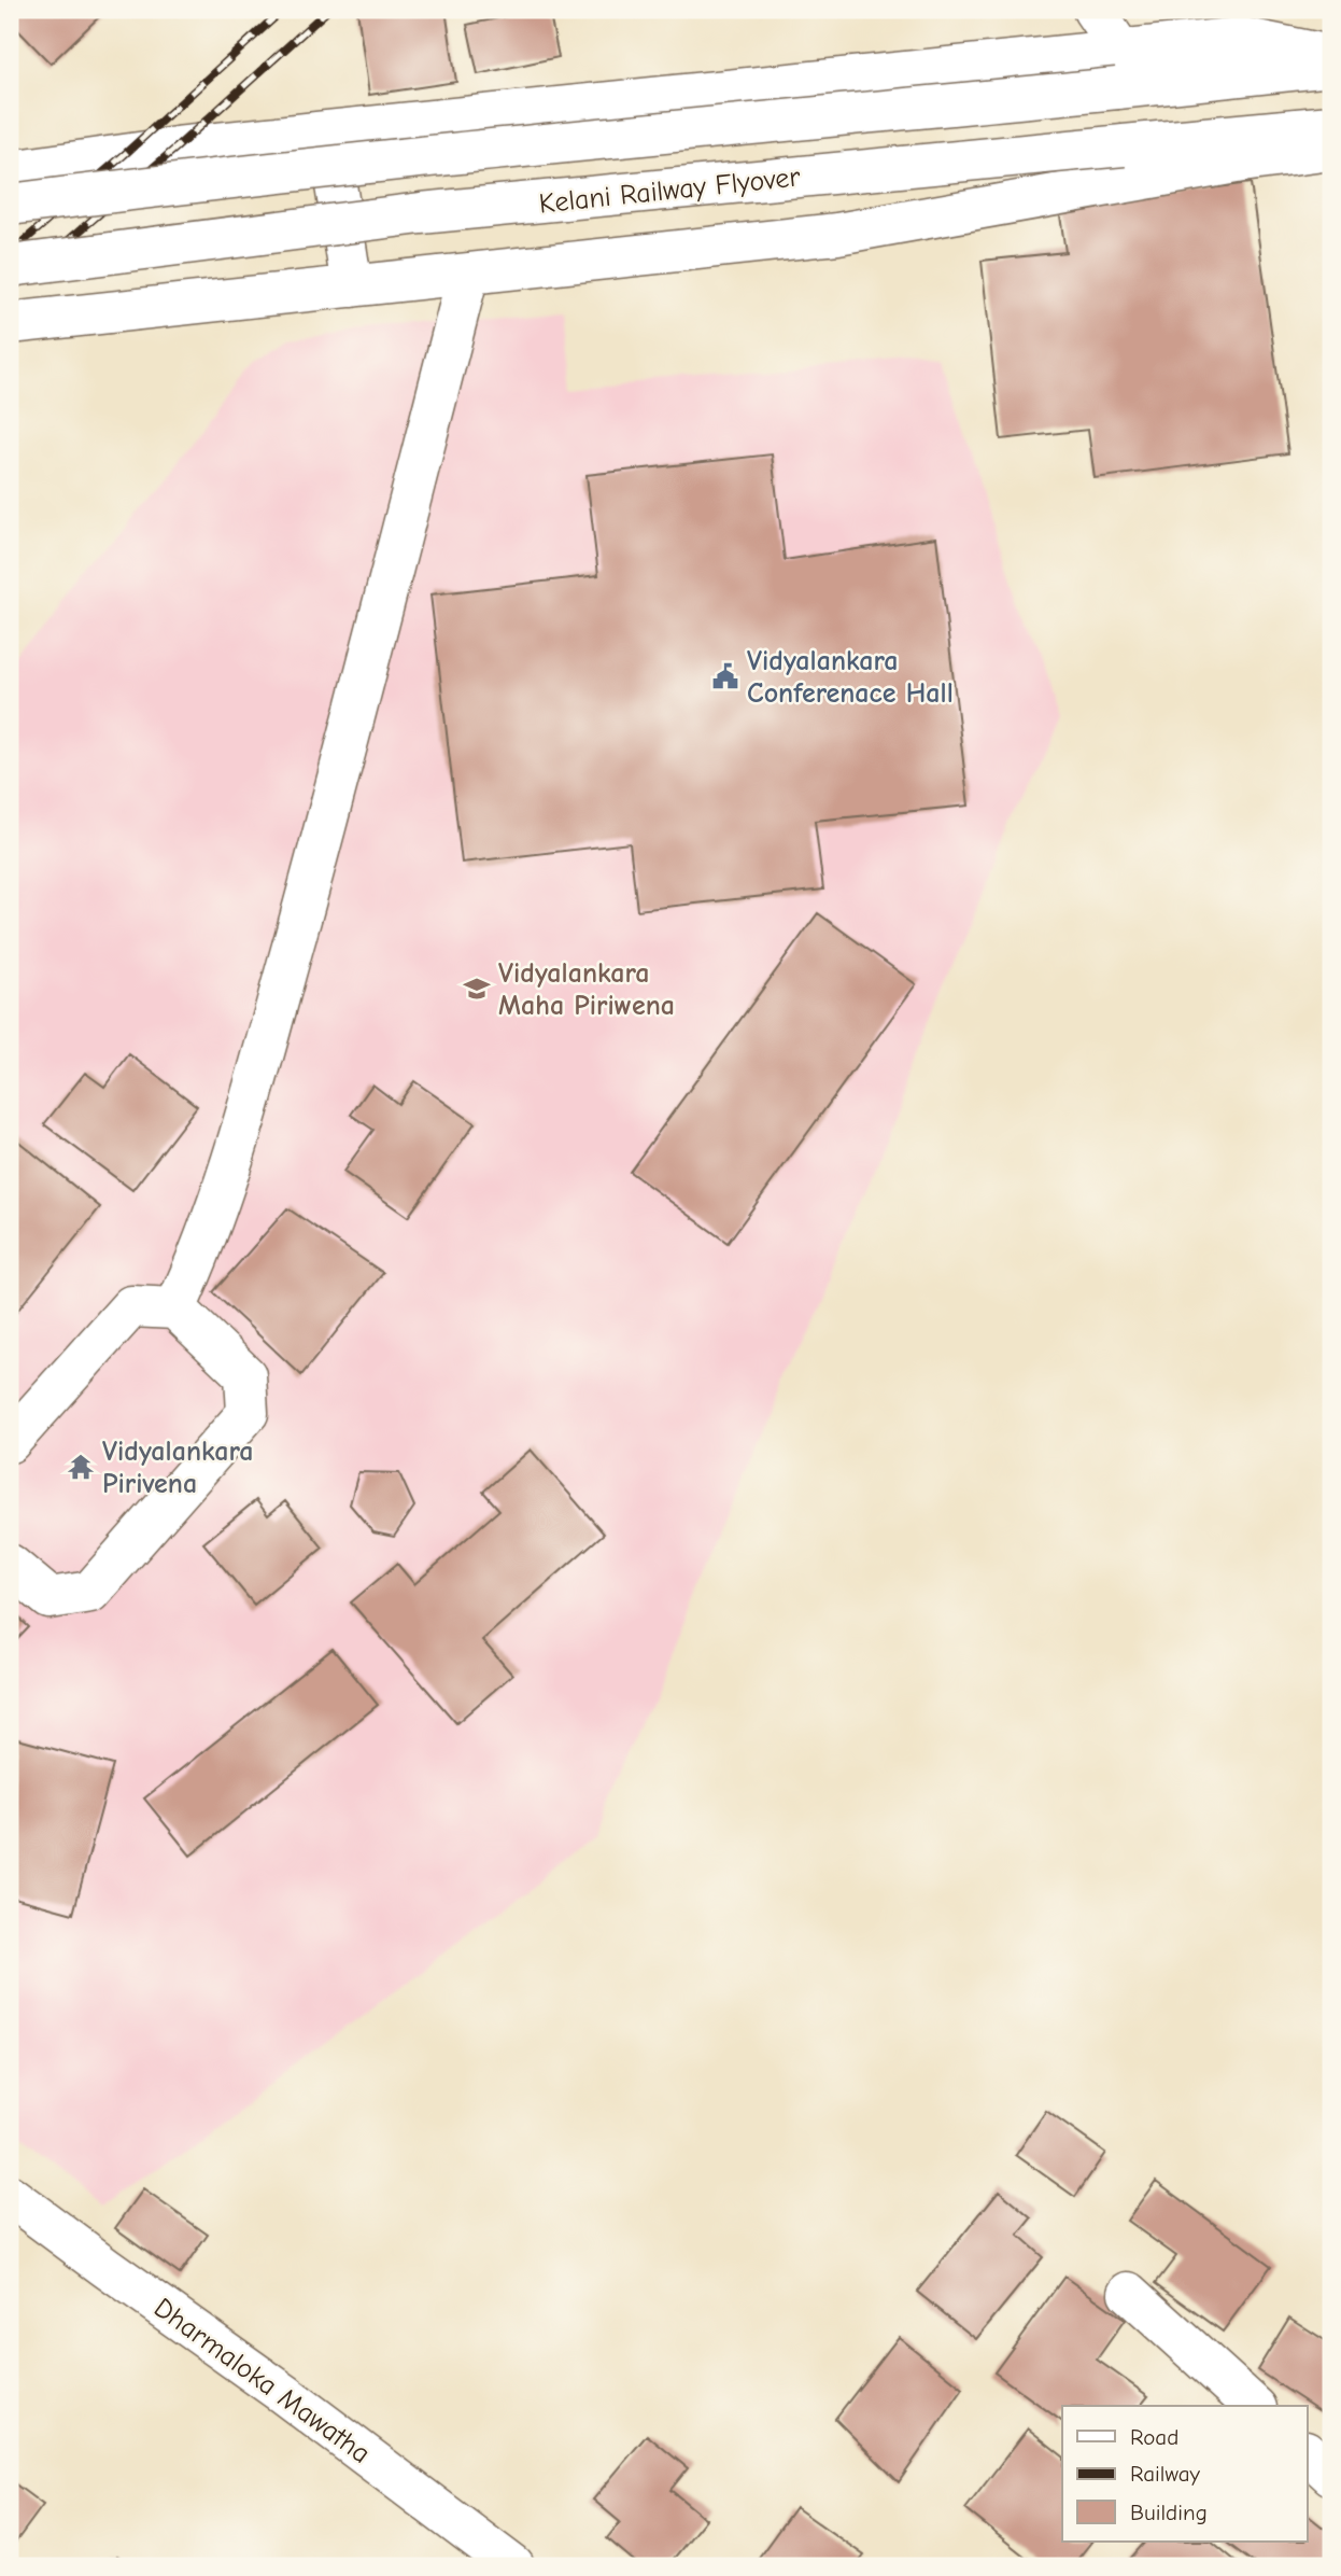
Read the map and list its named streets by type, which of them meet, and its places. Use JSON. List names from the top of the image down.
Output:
{
  "streets": {
    "main road": ["Kelani Railway Flyover", "Dharmaloka Mawatha"]
  },
  "places": {
    "public building": ["Vidyalankara Conferenace Hall"],
    "school or university": ["Vidyalankara Maha Piriwena"],
    "temple": ["Vidyalankara Pirivena"]
  },
  "legend": ["Road", "Railway", "Building"]
}
